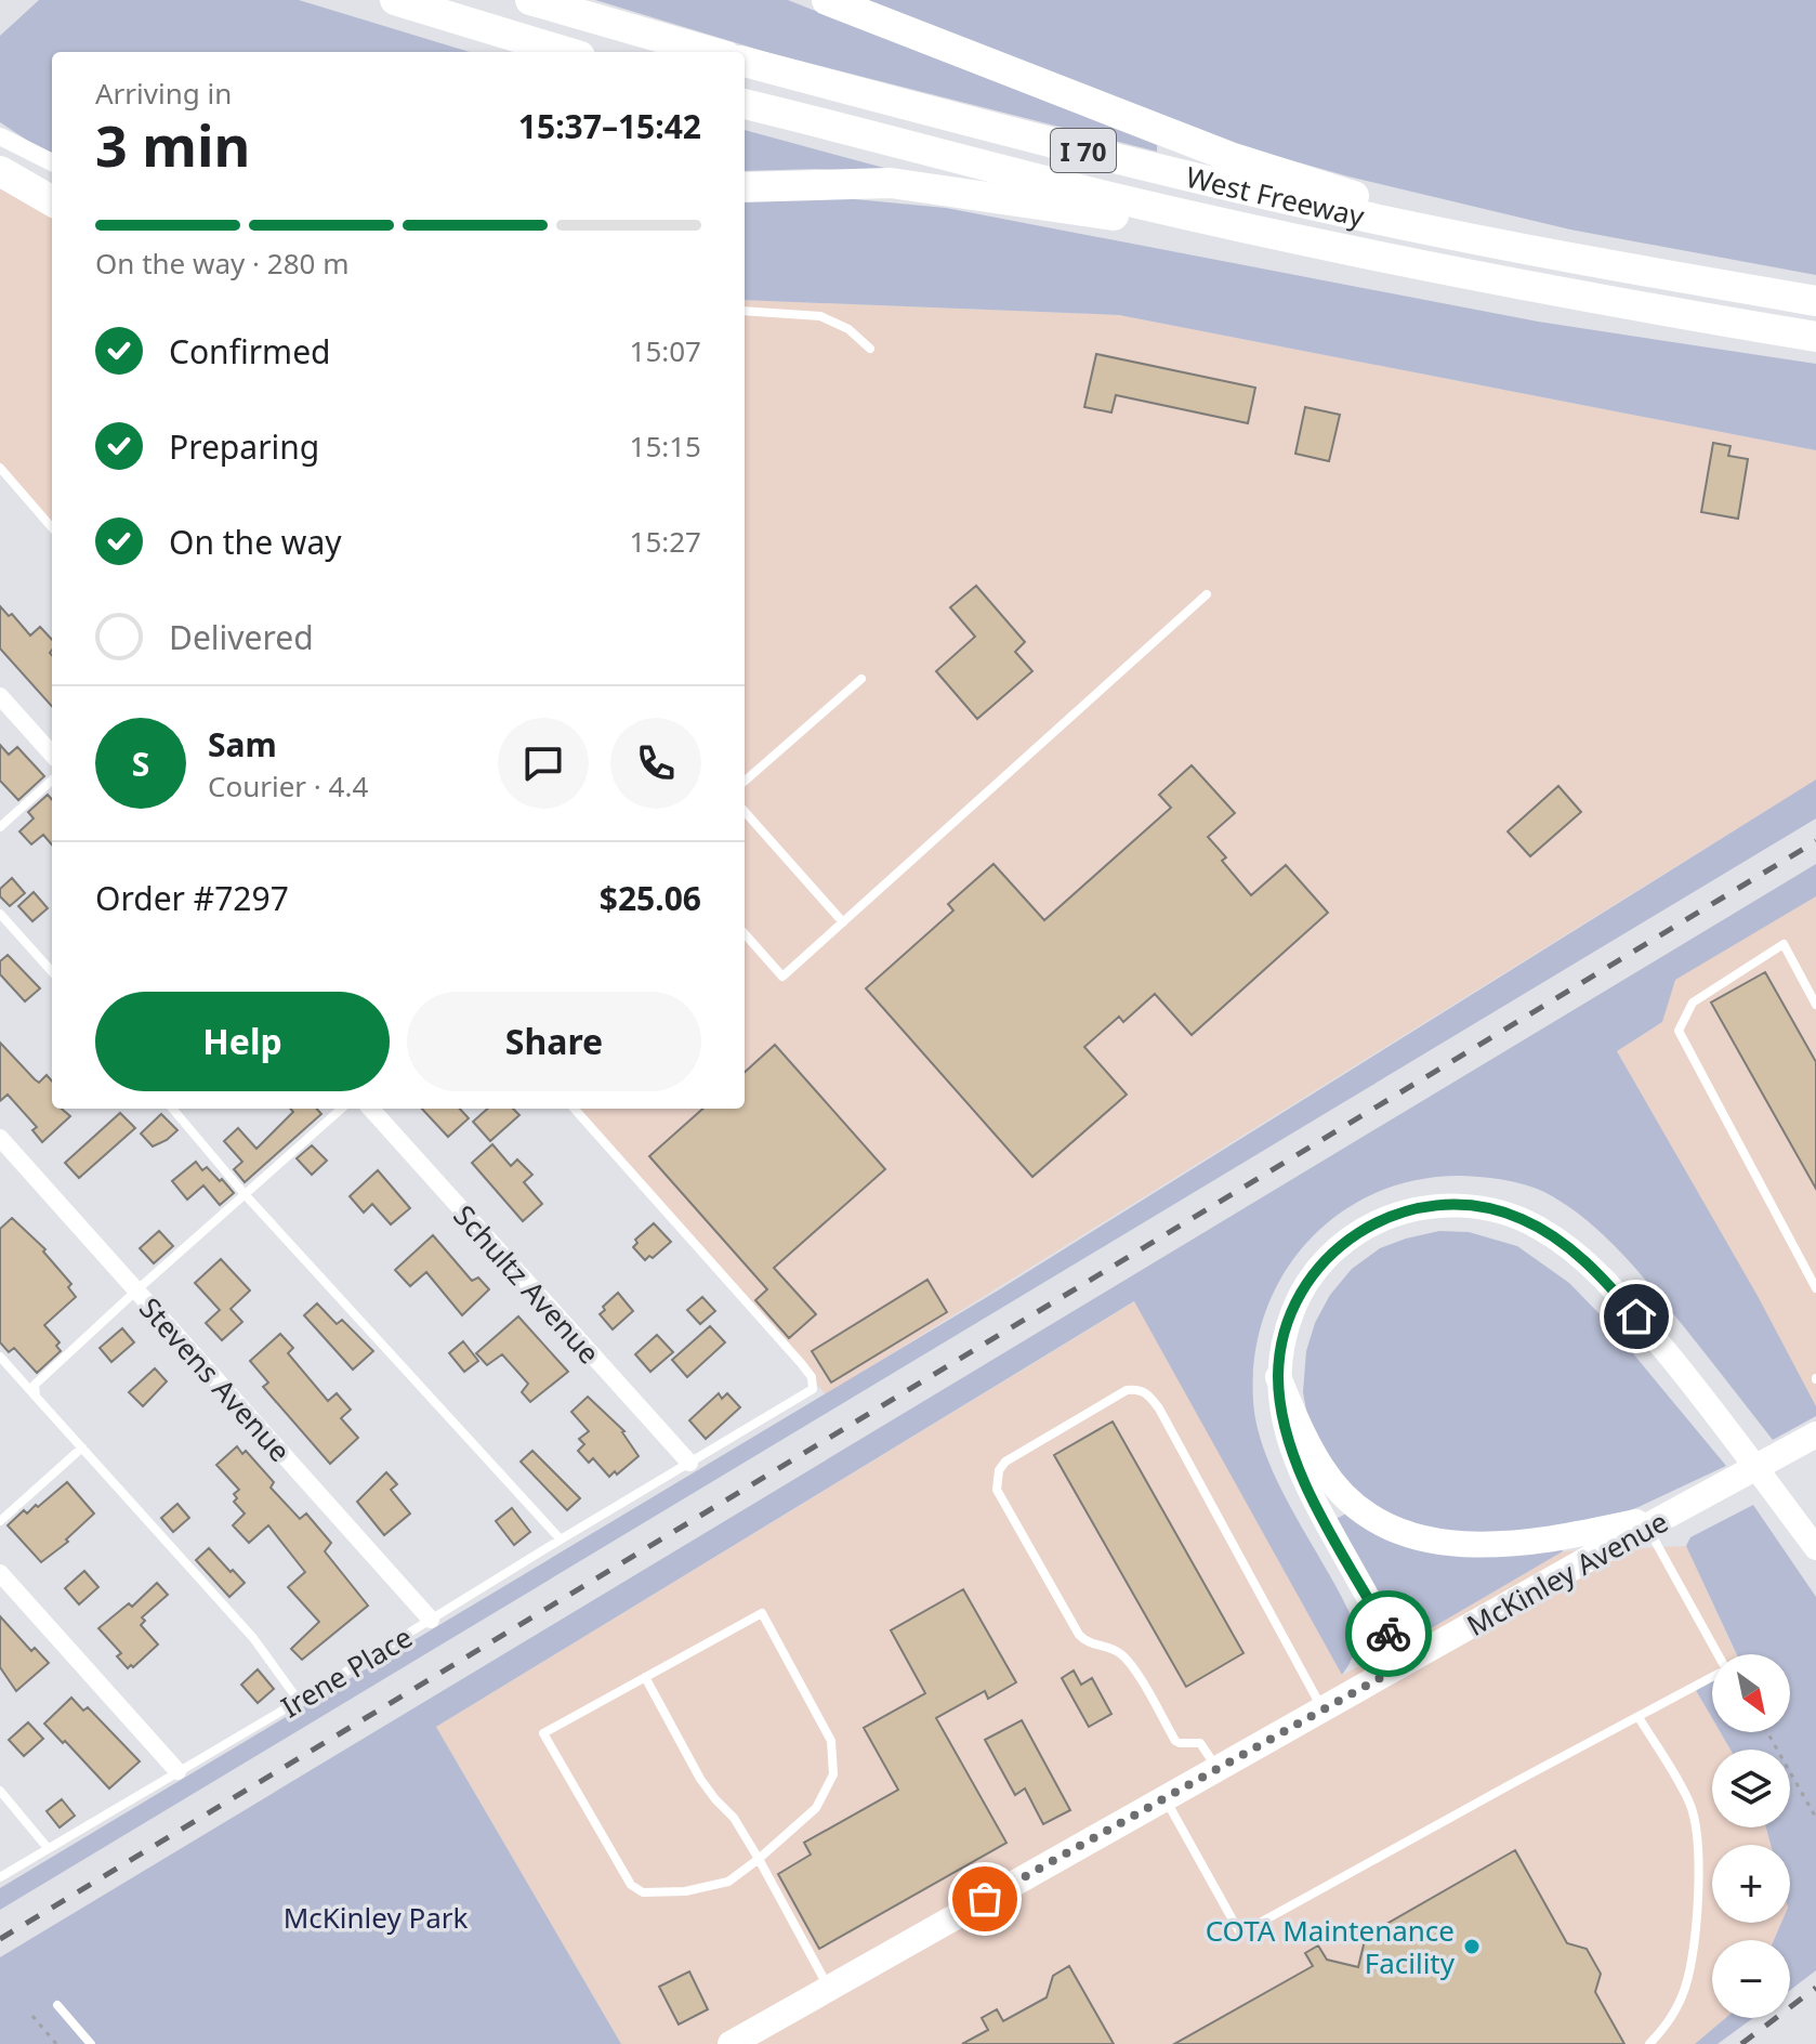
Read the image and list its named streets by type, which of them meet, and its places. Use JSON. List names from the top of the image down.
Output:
{
  "streets": {
    "highway": ["I 70", "West Freeway"],
    "main road": ["McKinley Avenue"],
    "street": ["Schultz Avenue", "Stevens Avenue"],
    "lane": ["Irene Place"]
  },
  "crossings": [
    ["Schultz Avenue", "Irene Place"],
    ["Stevens Avenue", "Irene Place"]
  ],
  "parks": ["McKinley Park"],
  "places": ["COTA Maintenance Facility"],
  "north": "bottom right",
  "page": {
    "heading": ["3 min", "Arriving in", "15:37–15:42"],
    "panel": [
      "Sam",
      "Courier · 4.4",
      "Order #7297",
      "$25.06"
    ],
    "bar": "On the way · 280 m",
    "list": [
      ["Confirmed", "15:07"],
      ["Preparing", "15:15"],
      ["On the way", "15:27"],
      "Delivered"
    ],
    "round": "S",
    "buttons": ["Help", "Share"],
    "map_buttons": ["+", "−"]
  }
}
